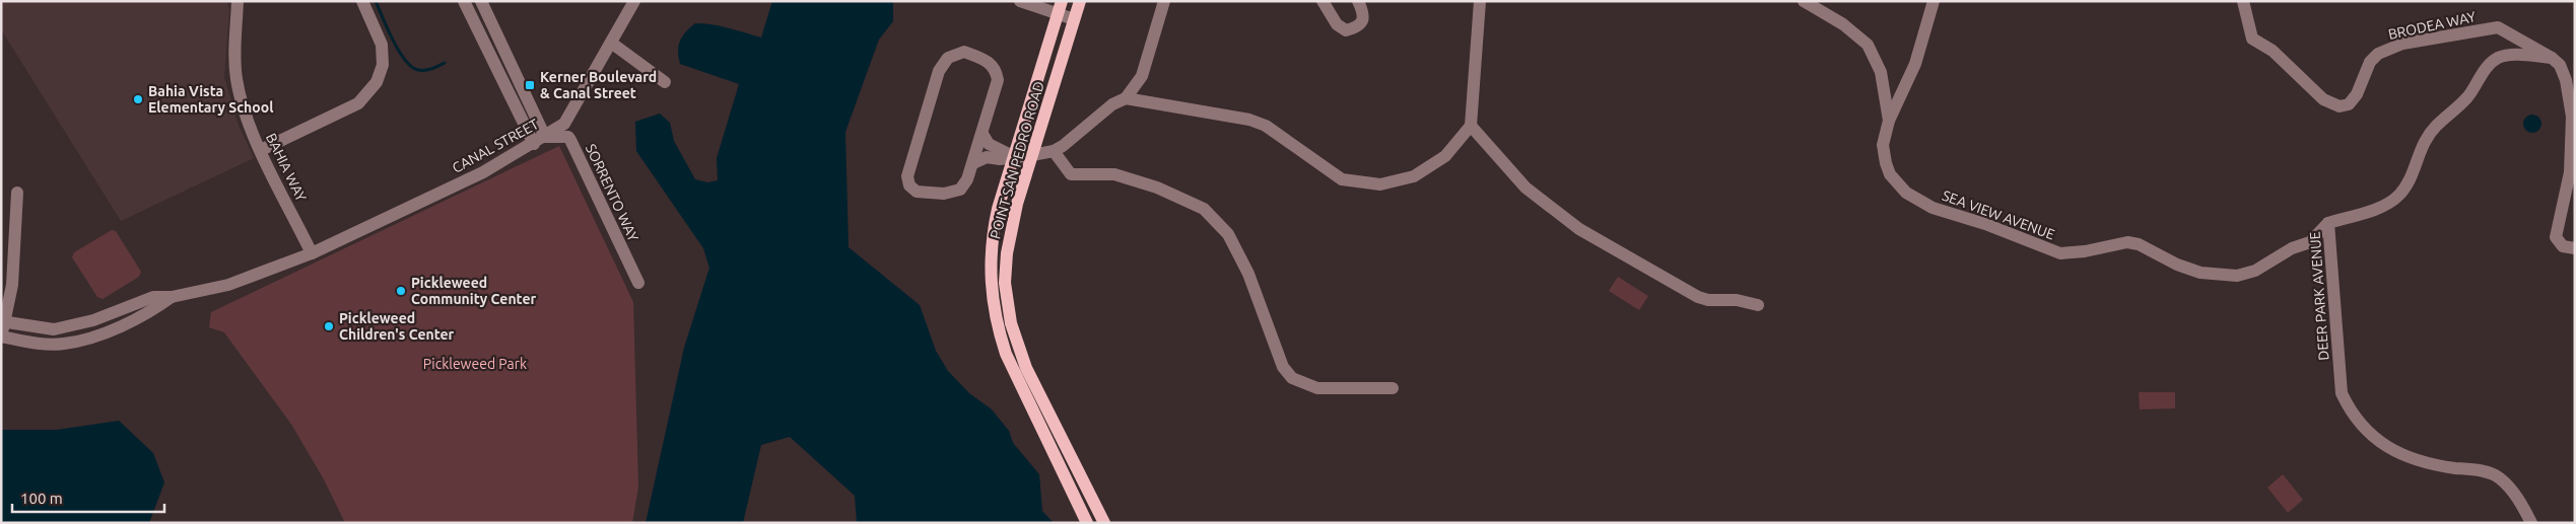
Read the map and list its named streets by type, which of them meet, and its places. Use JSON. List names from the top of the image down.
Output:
{
  "streets": {
    "main road": ["POINT SAN PEDRO ROAD"],
    "street": [
      "BRODEA WAY",
      "CANAL STREET",
      "BAHIA WAY",
      "SORRENTO WAY",
      "SEA VIEW AVENUE",
      "DEER PARK AVENUE"
    ]
  },
  "crossings": [
    ["BRODEA WAY", "DEER PARK AVENUE"],
    ["CANAL STREET", "BAHIA WAY"],
    ["CANAL STREET", "SORRENTO WAY"],
    ["SEA VIEW AVENUE", "DEER PARK AVENUE"]
  ],
  "parks": ["Pickleweed Park"],
  "places": {
    "transit": ["Kerner Boulevard & Canal Street"],
    "other": ["Bahia Vista Elementary School", "Pickleweed Community Center", "Pickleweed Children's Center"]
  },
  "scale_bar": "100 m"
}
